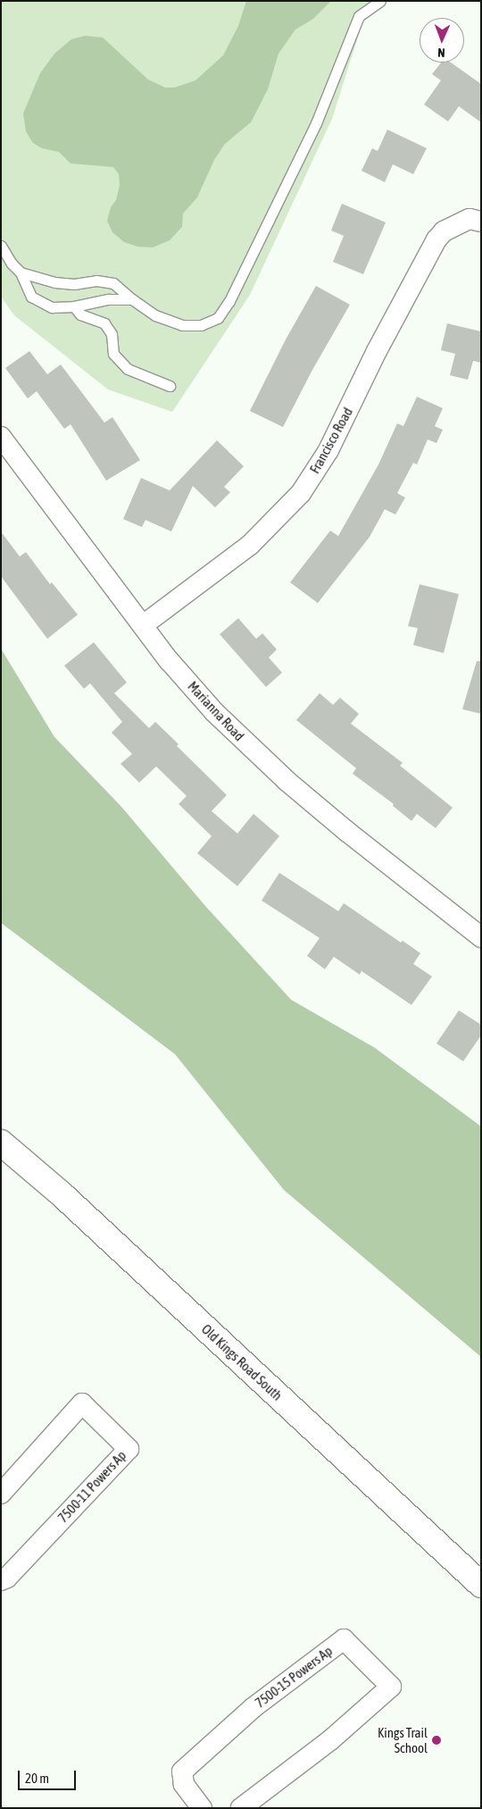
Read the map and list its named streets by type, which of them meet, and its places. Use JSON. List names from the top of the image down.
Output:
{
  "streets": {
    "street": [
      "Francisco Road",
      "Marianna Road",
      "Old Kings Road South",
      "7500-11 Powers Ap",
      "7500-15 Powers Ap"
    ]
  },
  "crossings": [
    ["Francisco Road", "Marianna Road"]
  ],
  "places": ["Kings Trail School"],
  "scale_bar": "20 m",
  "north": "bottom"
}
